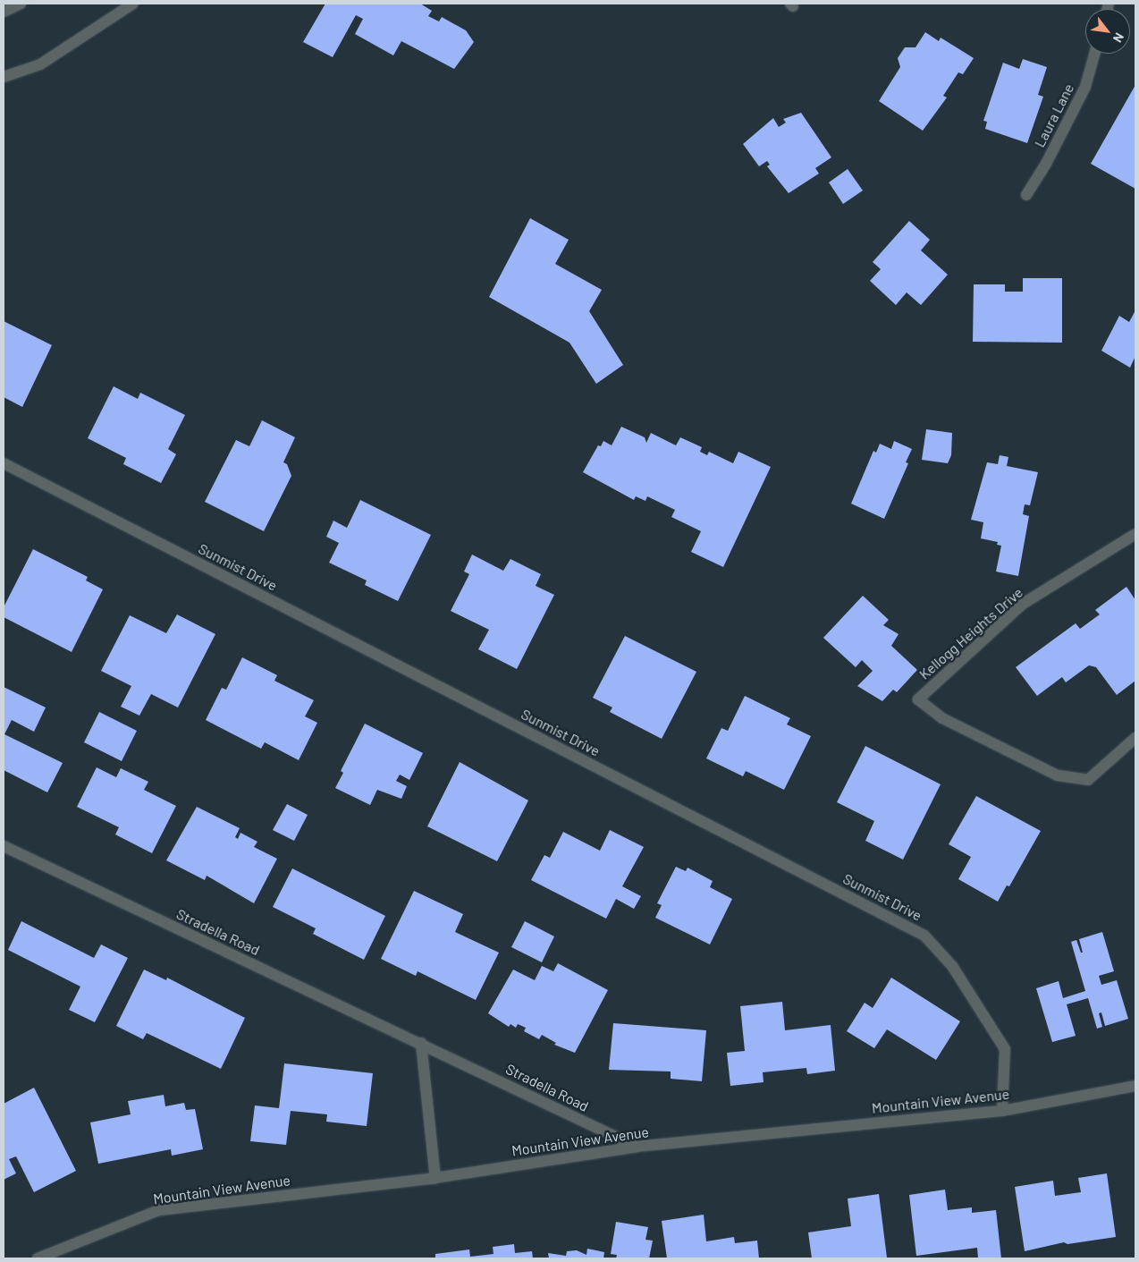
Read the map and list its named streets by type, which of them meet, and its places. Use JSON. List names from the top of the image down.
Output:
{
  "streets": {
    "street": [
      "Laura Lane",
      "Sunmist Drive",
      "Kellogg Heights Drive",
      "Stradella Road",
      "Mountain View Avenue"
    ]
  },
  "crossings": [
    ["Sunmist Drive", "Mountain View Avenue"],
    ["Stradella Road", "Mountain View Avenue"]
  ],
  "north": "bottom right"
}
